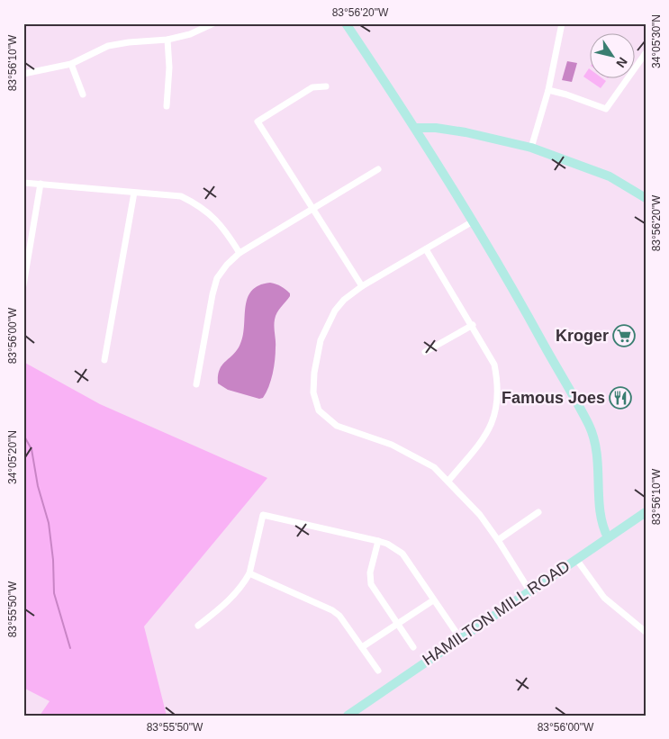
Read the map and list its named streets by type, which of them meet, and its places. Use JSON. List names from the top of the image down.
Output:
{
  "streets": {
    "street": ["HAMILTON MILL ROAD"]
  },
  "places": {
    "supermarket": ["Kroger"],
    "restaurant": ["Famous Joes"]
  },
  "north": "bottom right",
  "coordinates": [
    "83°56'20\"W",
    "34°05'30\"N",
    "83°56'10\"W",
    "83°56'00\"W",
    "34°05'20\"N",
    "83°55'50\"W"
  ]
}
